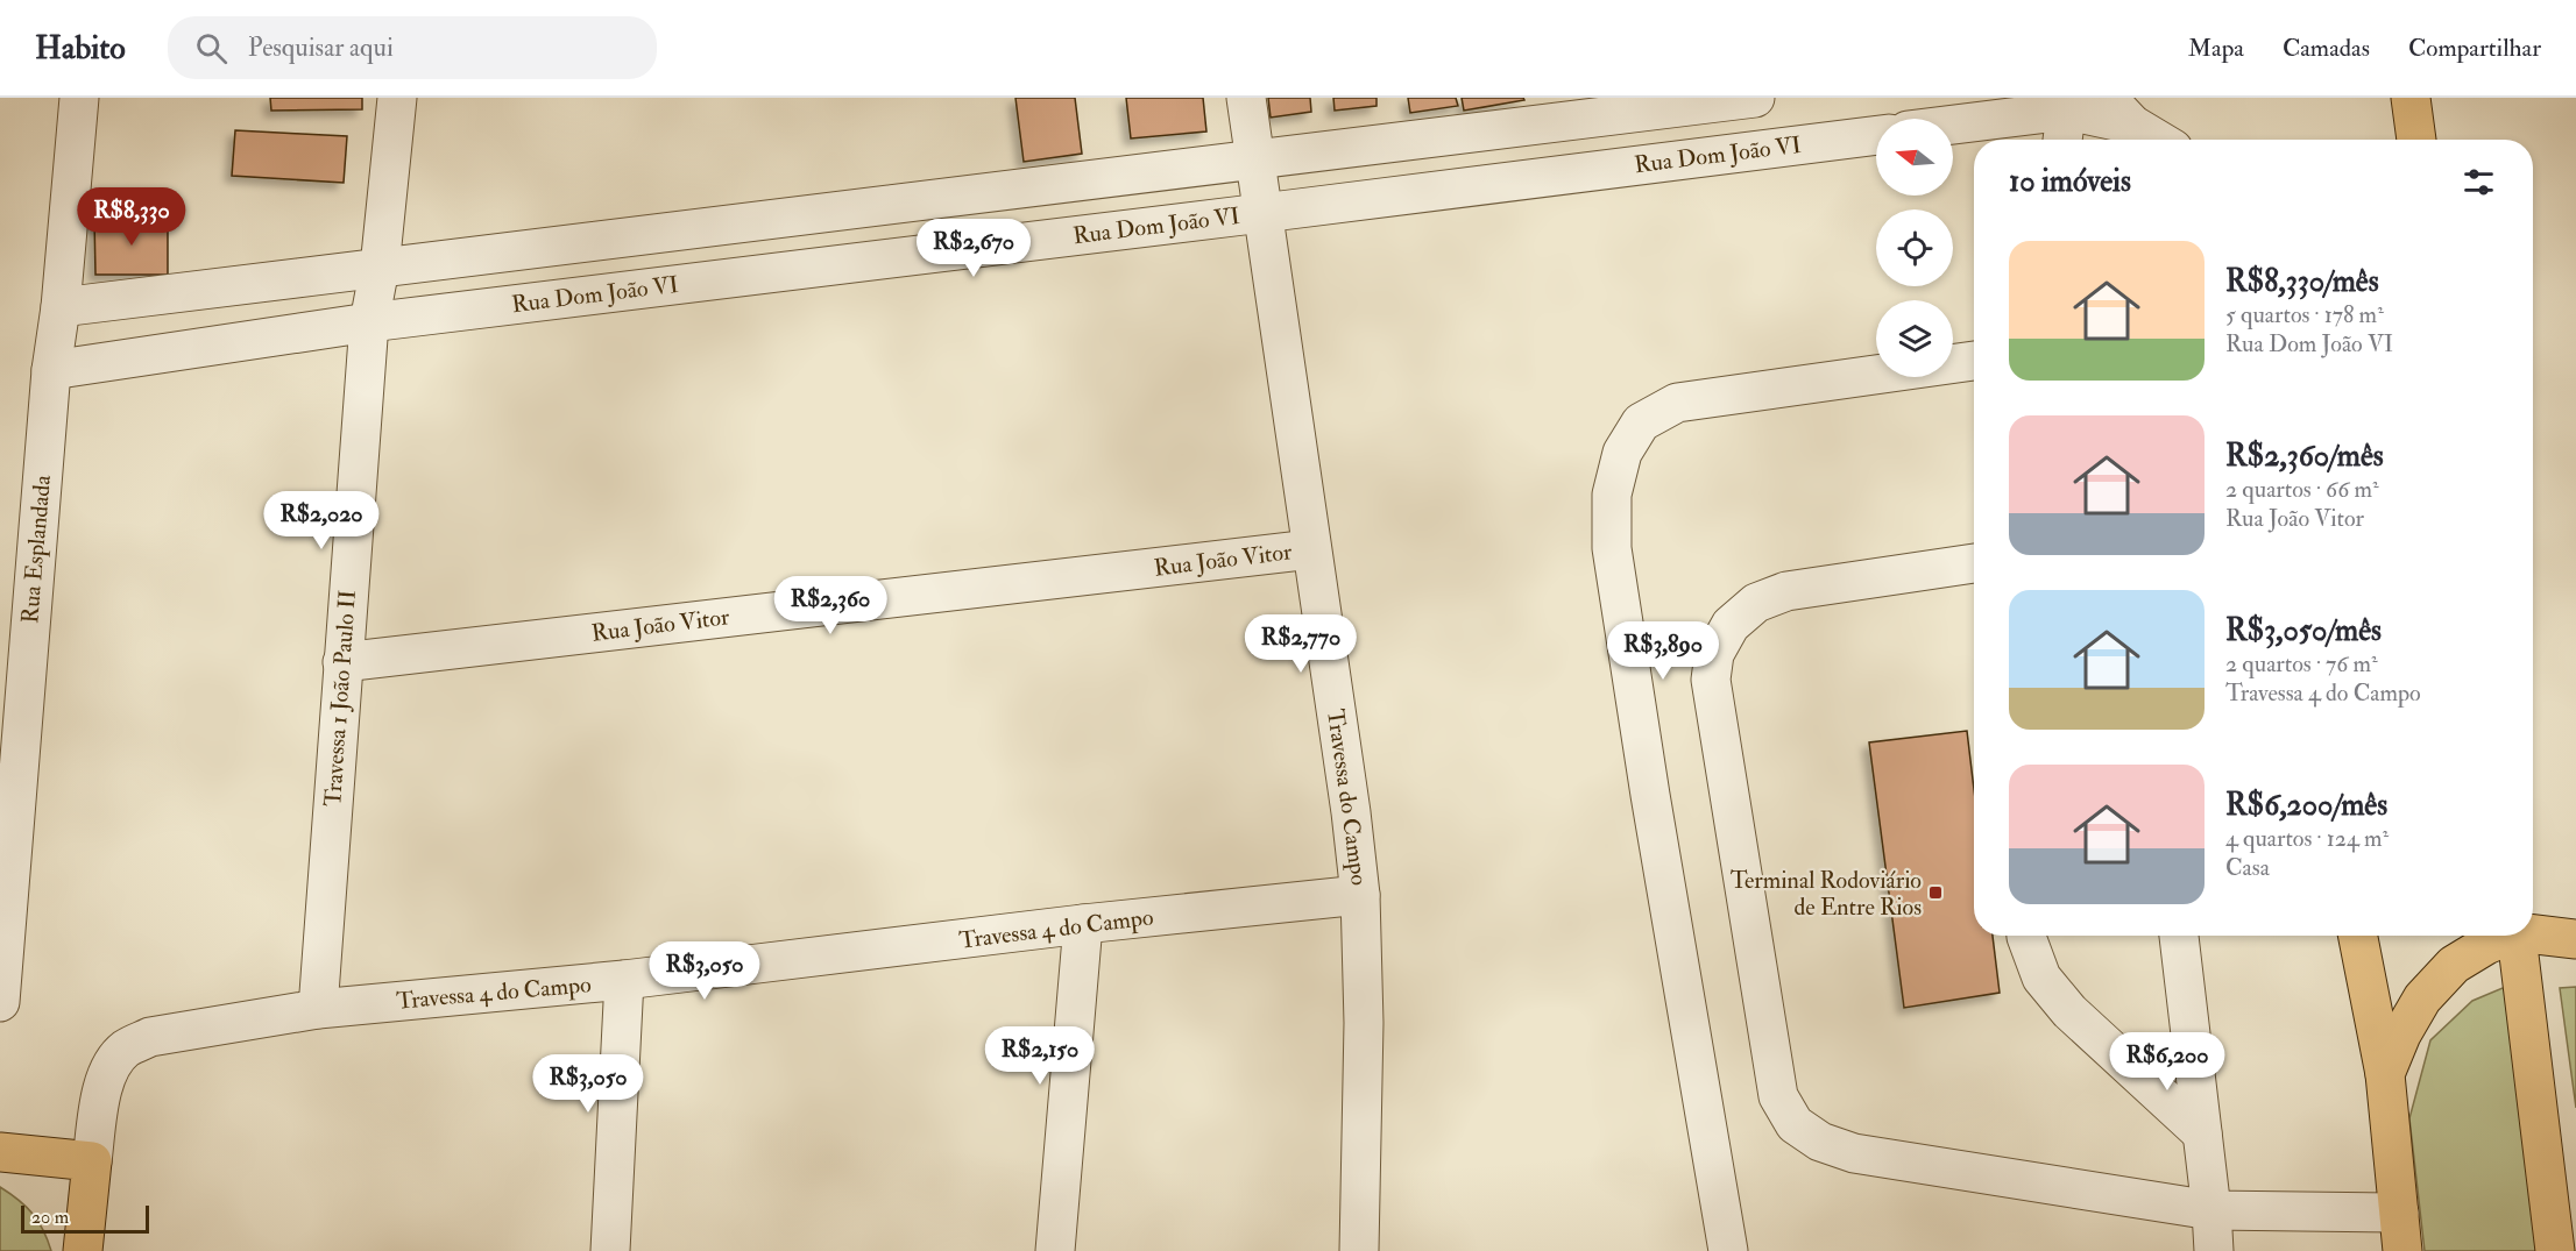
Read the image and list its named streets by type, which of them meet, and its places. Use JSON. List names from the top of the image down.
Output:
{
  "streets": {
    "street": [
      "Rua Dom João VI",
      "Rua Esplandada",
      "Rua João Vitor",
      "Travessa 1 João Paulo II",
      "Travessa do Campo",
      "Travessa 4 do Campo"
    ]
  },
  "crossings": [
    ["Rua Dom João VI", "Rua Esplandada"],
    ["Rua Dom João VI", "Travessa 1 João Paulo II"],
    ["Rua Dom João VI", "Travessa do Campo"],
    ["Rua João Vitor", "Travessa 1 João Paulo II"],
    ["Rua João Vitor", "Travessa do Campo"],
    ["Travessa 1 João Paulo II", "Travessa 4 do Campo"],
    ["Travessa do Campo", "Travessa 4 do Campo"]
  ],
  "places": {
    "transit": ["Terminal Rodoviário de Entre Rios"]
  },
  "scale_bar": "20 m",
  "north": "left",
  "page": {
    "header": "Habito",
    "search": "Pesquisar aqui",
    "nav": ["Mapa", "Camadas", "Compartilhar"],
    "heading": "10 imóveis",
    "price": [
      "R$8,330",
      "R$2,670",
      "R$2,020",
      "R$2,360",
      "R$2,770",
      "R$3,890",
      "R$3,050",
      "R$2,150",
      "R$6,200",
      "R$3,050"
    ],
    "list": [
      {
        "name": "R$8,330/mês",
        "note": "5 quartos · 178 m² · Rua Dom João VI"
      },
      {
        "name": "R$2,360/mês",
        "note": "2 quartos · 66 m² · Rua João Vitor"
      },
      {
        "name": "R$3,050/mês",
        "note": "2 quartos · 76 m² · Travessa 4 do Campo"
      },
      {
        "name": "R$6,200/mês",
        "note": "4 quartos · 124 m² · Casa"
      }
    ],
    "scale": "20 m"
  }
}
